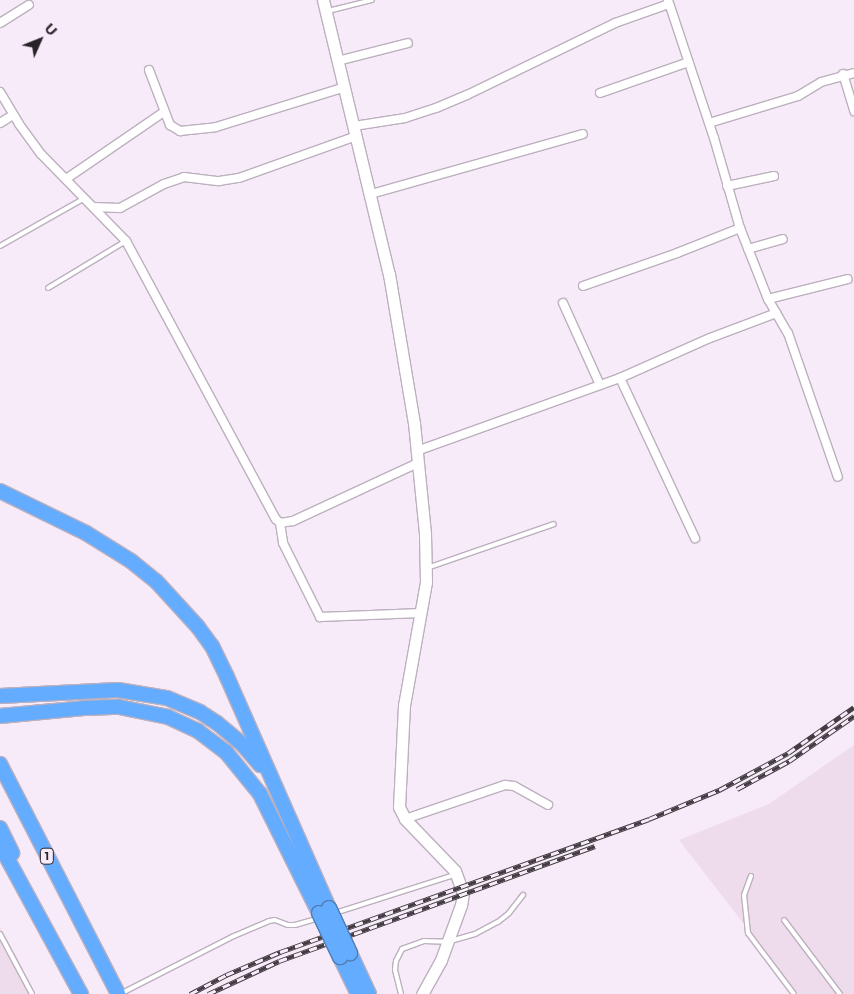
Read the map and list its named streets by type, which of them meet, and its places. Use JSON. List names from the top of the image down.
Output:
{
  "streets": {
    "highway": ["1"]
  },
  "north": "top right"
}
